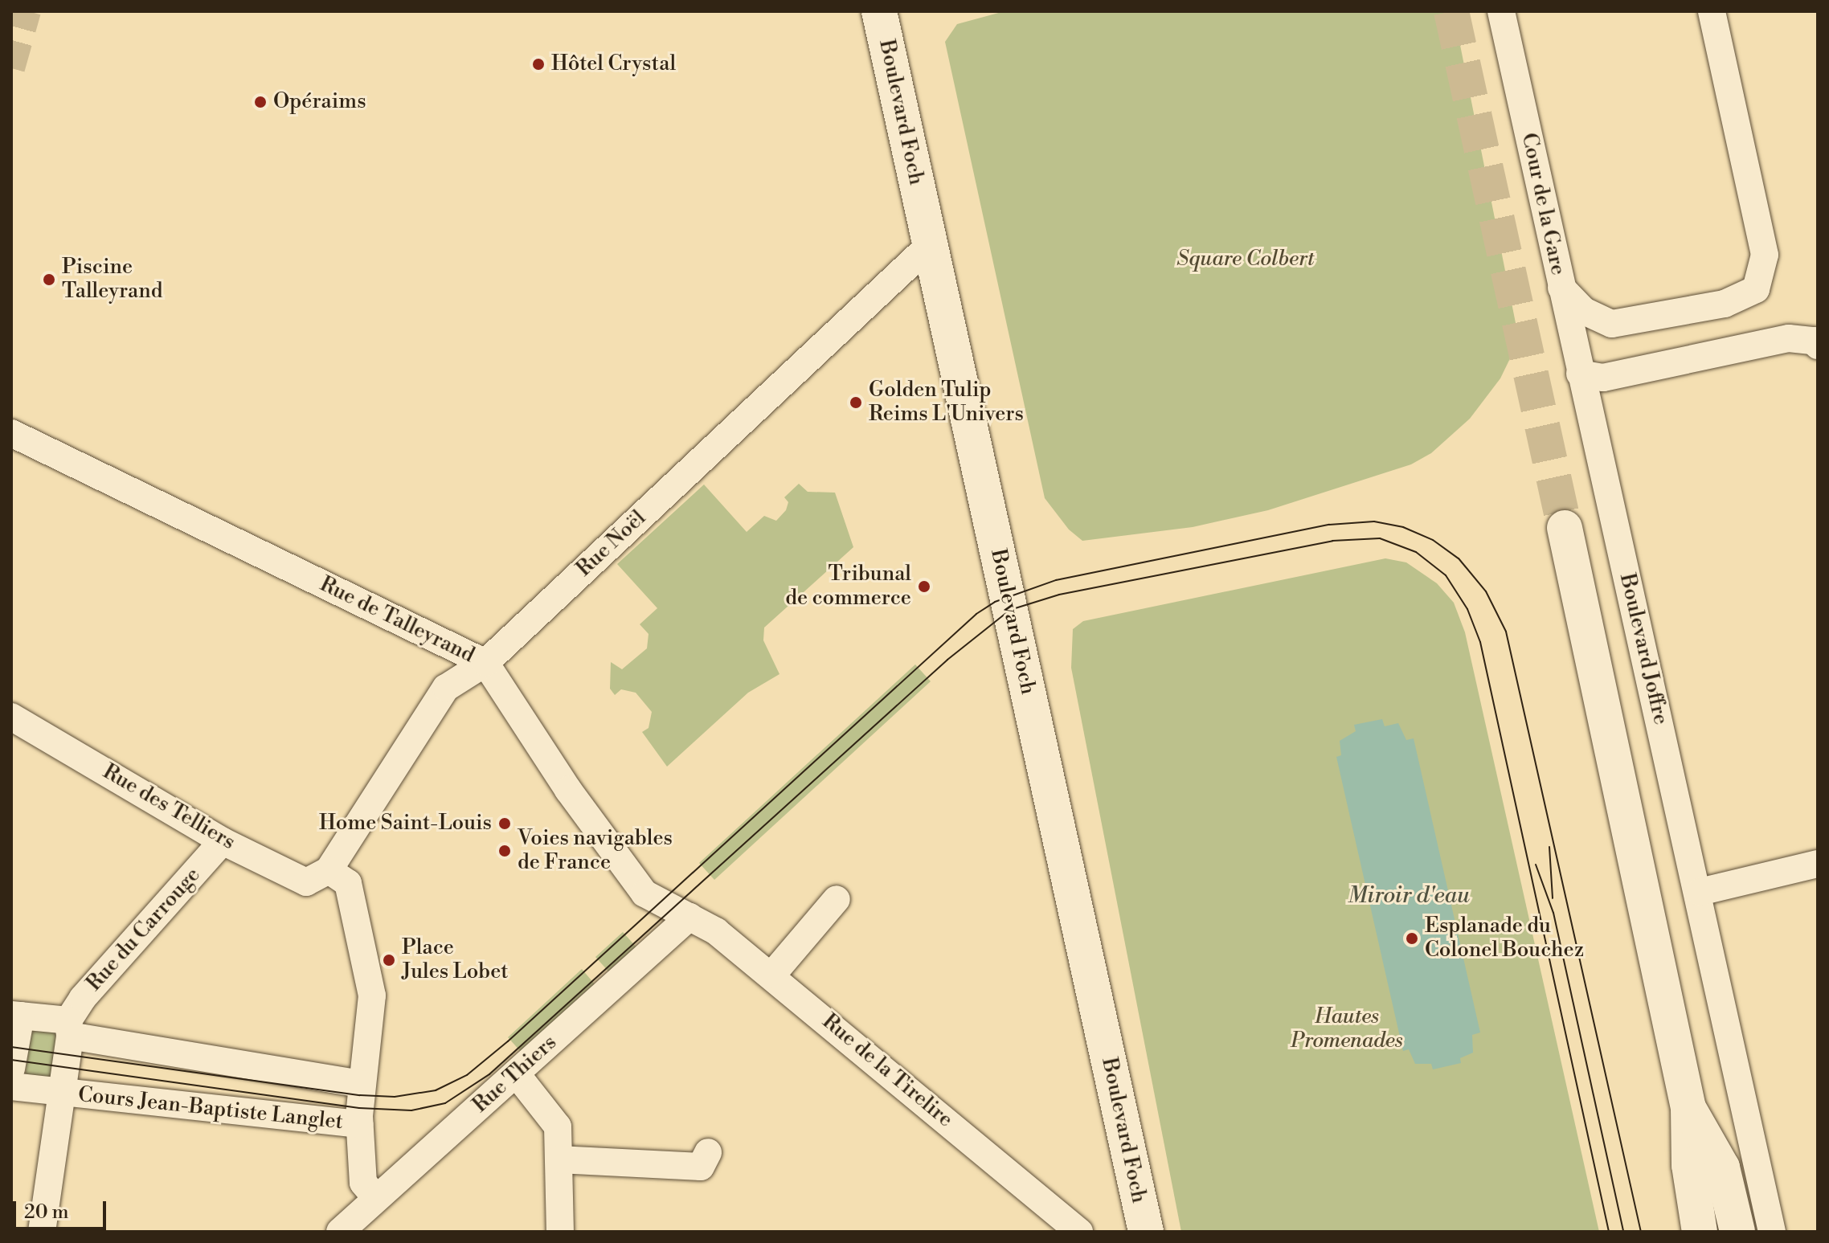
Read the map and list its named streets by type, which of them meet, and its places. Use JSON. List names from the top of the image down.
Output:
{
  "streets": {
    "main road": ["Boulevard Foch"],
    "street": [
      "Cour de la Gare",
      "Rue Noël",
      "Rue de Talleyrand",
      "Boulevard Joffre",
      "Rue des Telliers",
      "Rue du Carrouge",
      "Rue de la Tirelire",
      "Rue Thiers",
      "Cours Jean-Baptiste Langlet"
    ]
  },
  "crossings": [
    ["Boulevard Foch", "Rue Noël"],
    ["Cour de la Gare", "Boulevard Joffre"],
    ["Rue Noël", "Rue de Talleyrand"],
    ["Rue Noël", "Rue des Telliers"],
    ["Rue de Talleyrand", "Rue de la Tirelire"],
    ["Rue de Talleyrand", "Rue Thiers"],
    ["Rue des Telliers", "Rue du Carrouge"],
    ["Rue du Carrouge", "Cours Jean-Baptiste Langlet"],
    ["Rue de la Tirelire", "Rue Thiers"]
  ],
  "water": ["Miroir d'eau"],
  "parks": ["Square Colbert", "Hautes Promenades"],
  "places": [
    "Hôtel Crystal",
    "Opéraims",
    "Piscine Talleyrand",
    "Golden Tulip Reims L'Univers",
    "Tribunal de commerce",
    "Home Saint-Louis",
    "Voies navigables de France",
    "Esplanade du Colonel Bouchez",
    "Place Jules Lobet"
  ],
  "scale_bar": "20 m"
}
